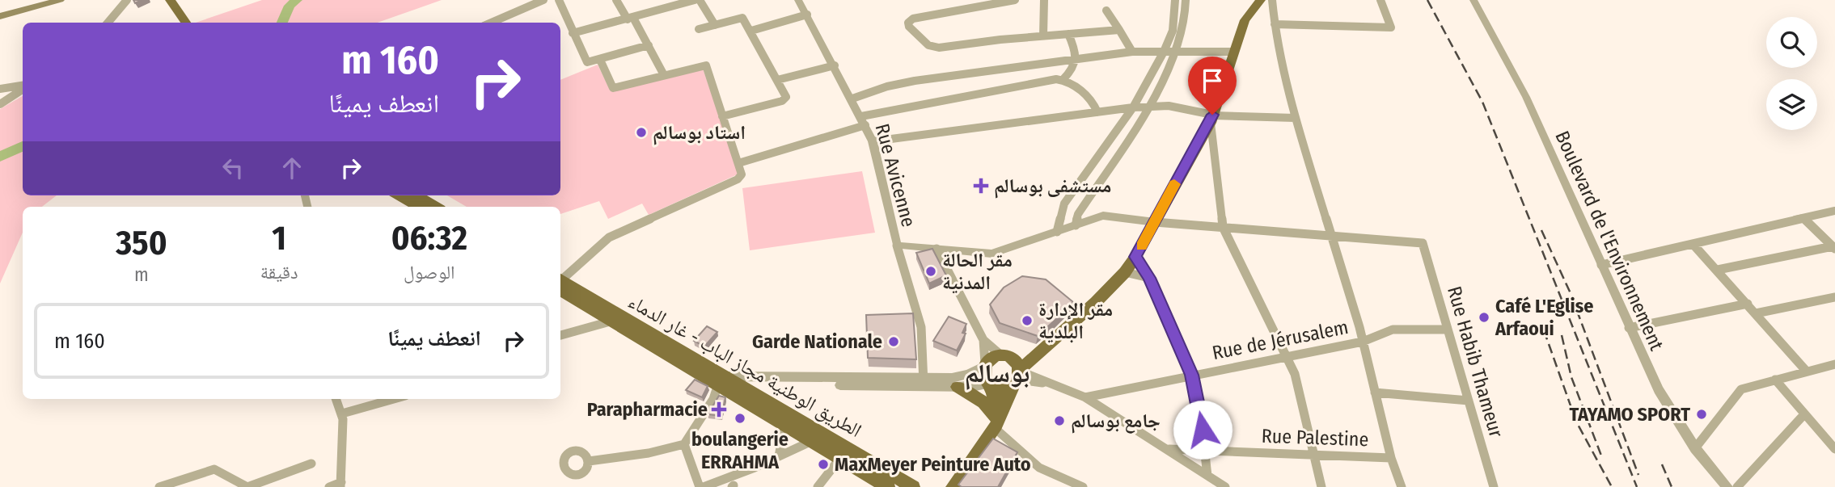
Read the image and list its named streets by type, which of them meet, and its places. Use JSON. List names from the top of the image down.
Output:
{
  "streets": {
    "main road": ["الطريق الوطنية مجاز الباب - غار الدماء"],
    "street": [
      "Rue Avicenne",
      "Boulevard de l'Environnement",
      "Rue de Jérusalem",
      "Rue Habib Thameur",
      "Rue Palestine"
    ]
  },
  "crossings": [
    ["Rue de Jérusalem", "Rue Habib Thameur"]
  ],
  "districts": ["بوسالم"],
  "places": {
    "other": [
      "استاد بوسالم",
      "مقر الحالة المدنية",
      "Café L'Eglise Arfaoui",
      "مقر الإدارة البلدية",
      "Garde Nationale",
      "TAYAMO SPORT",
      "boulangerie ERRAHMA",
      "جامع بوسالم",
      "MaxMeyer Peinture Auto"
    ],
    "health": ["مستشفى بوسالم", "Parapharmacie"]
  },
  "page": {
    "turn": ["160 m", "انعطف يمينًا"],
    "eta": [
      "06:32",
      "الوصول",
      "1",
      "دقيقة",
      "350",
      "m"
    ],
    "list": [
      {
        "name": "انعطف يمينًا",
        "value": "160 m"
      }
    ]
  }
}
